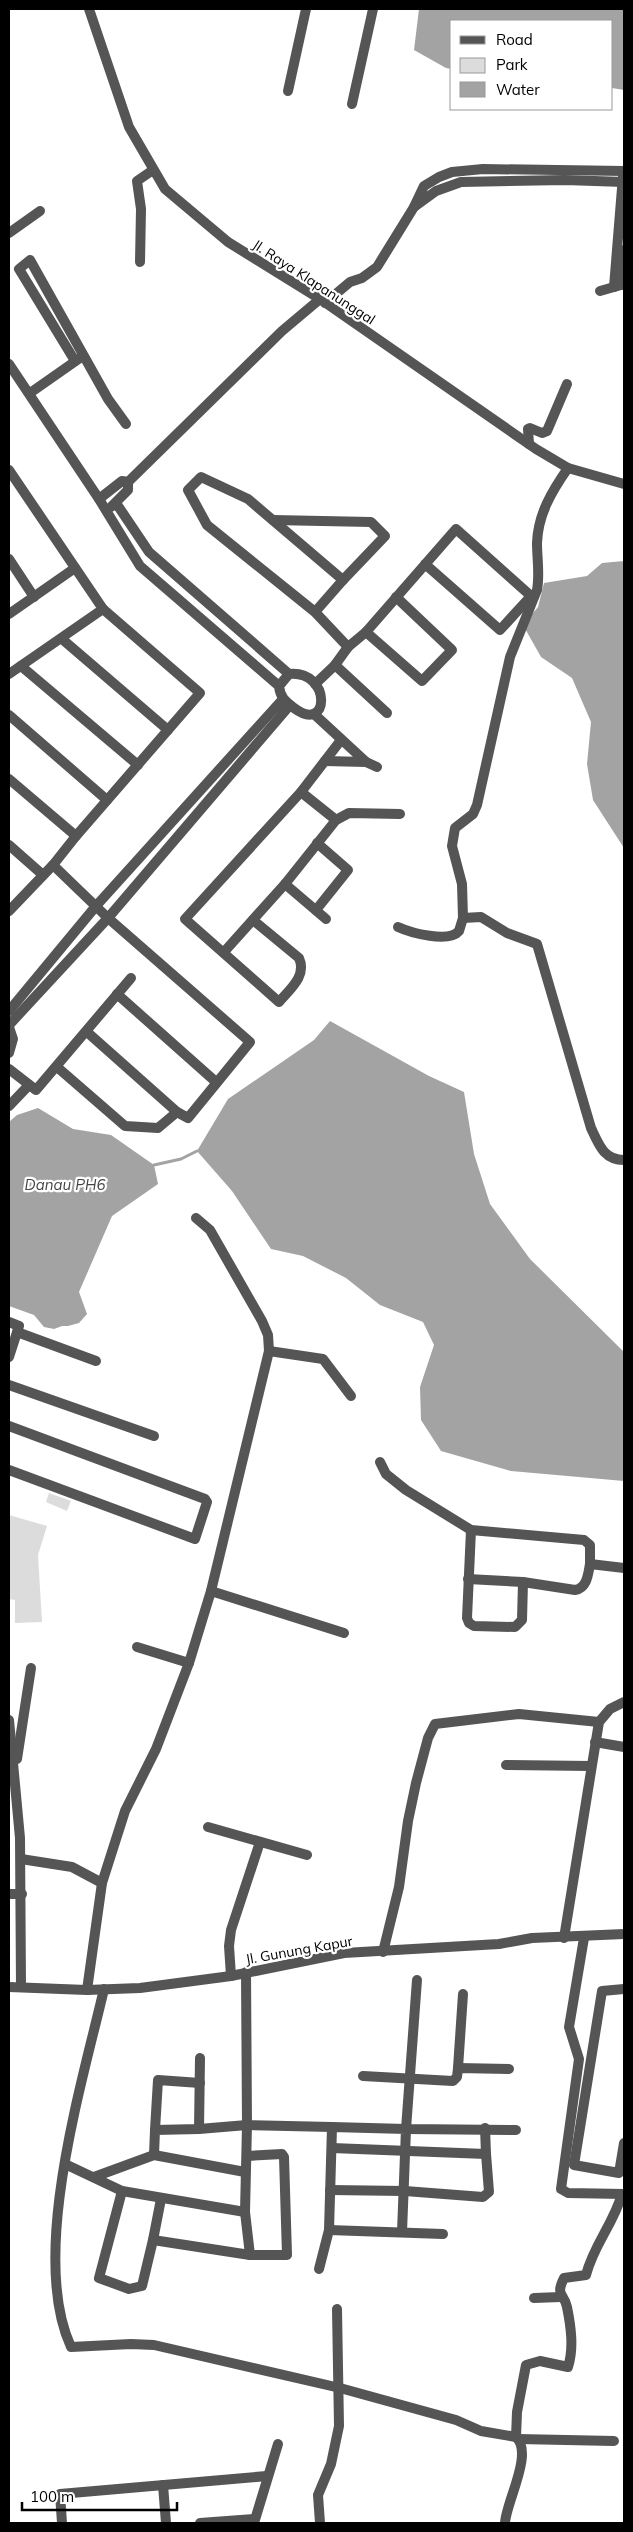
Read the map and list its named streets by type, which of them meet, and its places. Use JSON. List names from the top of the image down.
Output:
{
  "streets": {
    "street": ["Jl. Raya Klapanunggal", "Jl. Gunung Kapur"]
  },
  "water": ["Danau PH6"],
  "legend": ["Road", "Park", "Water"],
  "scale_bar": "100 m"
}
